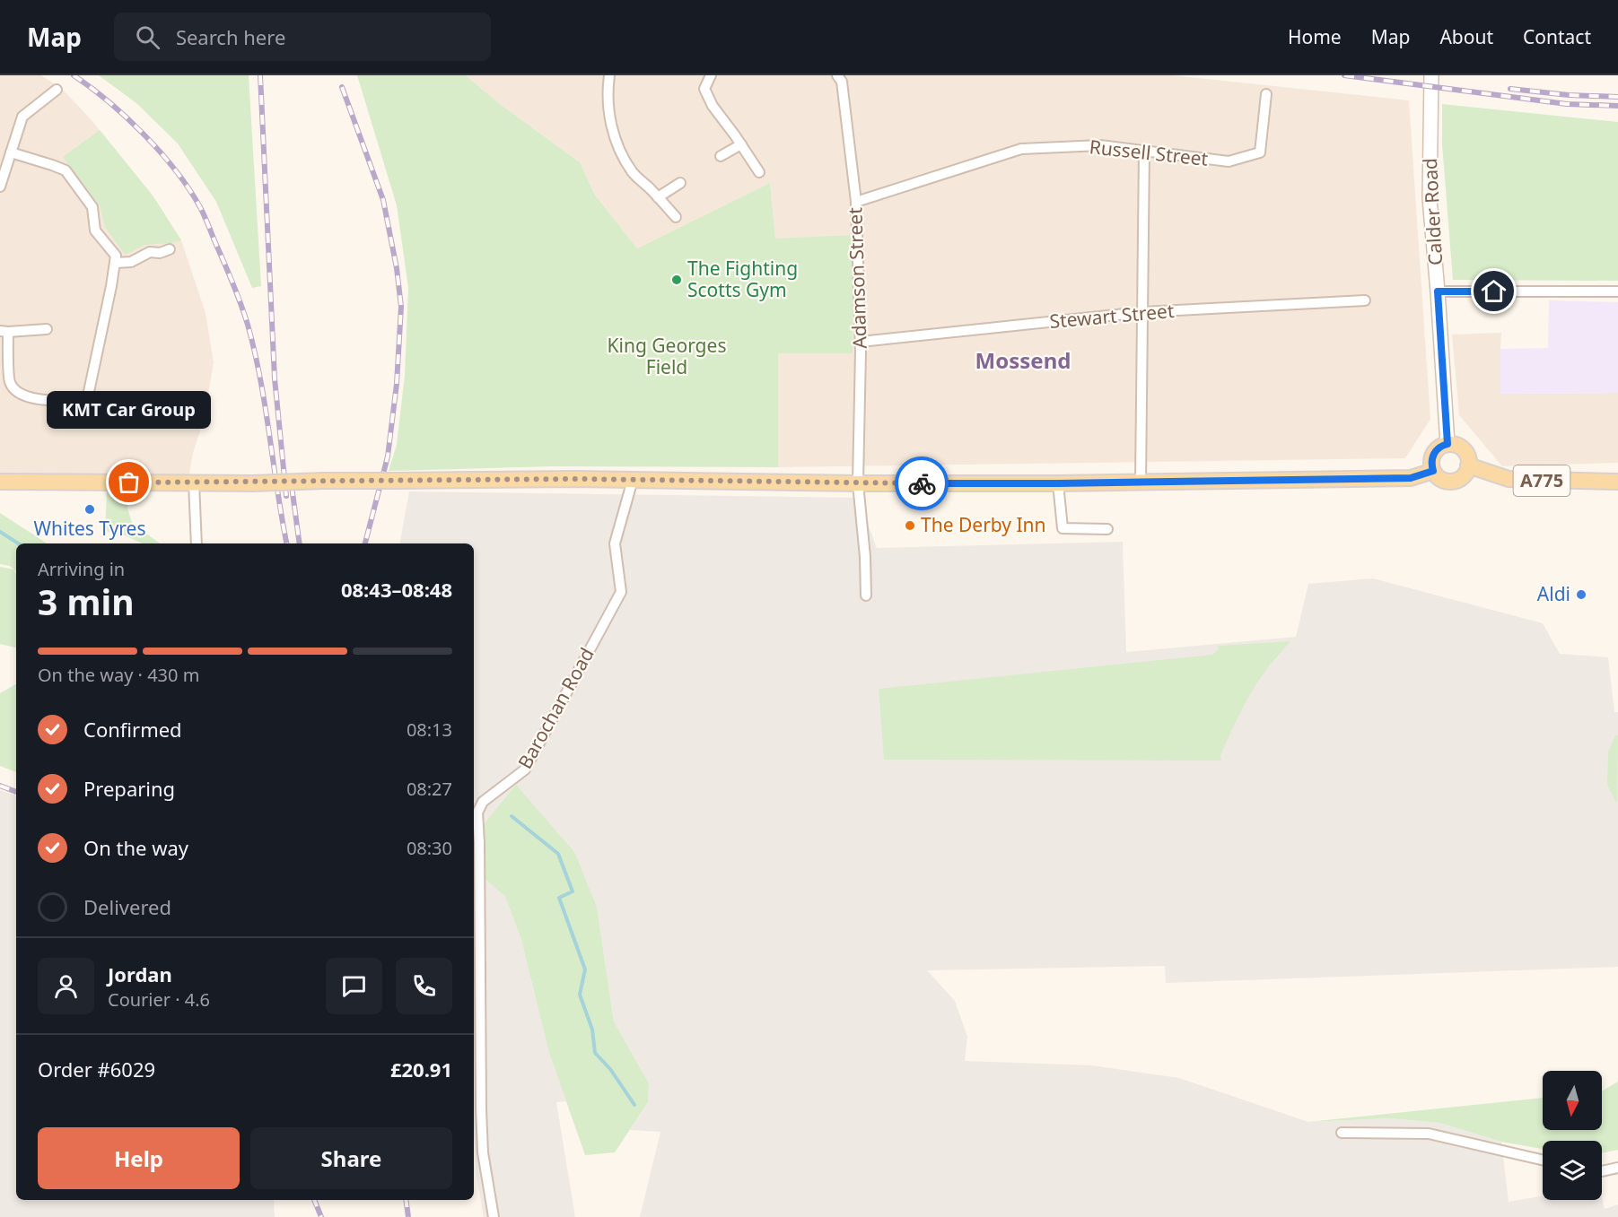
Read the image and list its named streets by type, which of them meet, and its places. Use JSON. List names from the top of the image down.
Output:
{
  "streets": {
    "main road": ["Calder Road", "A775"],
    "street": [
      "Russell Street",
      "Adamson Street",
      "Stewart Street",
      "Barochan Road"
    ]
  },
  "crossings": [
    ["Russell Street", "Adamson Street"],
    ["Calder Road", "A775"],
    ["Adamson Street", "Stewart Street"]
  ],
  "districts": ["Mossend"],
  "parks": ["King Georges Field"],
  "places": [
    "The Fighting Scotts Gym",
    "KMT Car Group",
    "Whites Tyres",
    "The Derby Inn",
    "Aldi"
  ],
  "north": "bottom",
  "page": {
    "header": "Map",
    "search": "Search here",
    "nav": [
      "Home",
      "Map",
      "About",
      "Contact"
    ],
    "bubble": "KMT Car Group",
    "heading": ["3 min", "Arriving in", "08:43–08:48"],
    "panel": [
      "Jordan",
      "Courier · 4.6",
      "Order #6029",
      "£20.91"
    ],
    "bar": "On the way · 430 m",
    "list": [
      ["Confirmed", "08:13"],
      ["Preparing", "08:27"],
      ["On the way", "08:30"],
      "Delivered"
    ],
    "buttons": ["Help", "Share"]
  }
}
